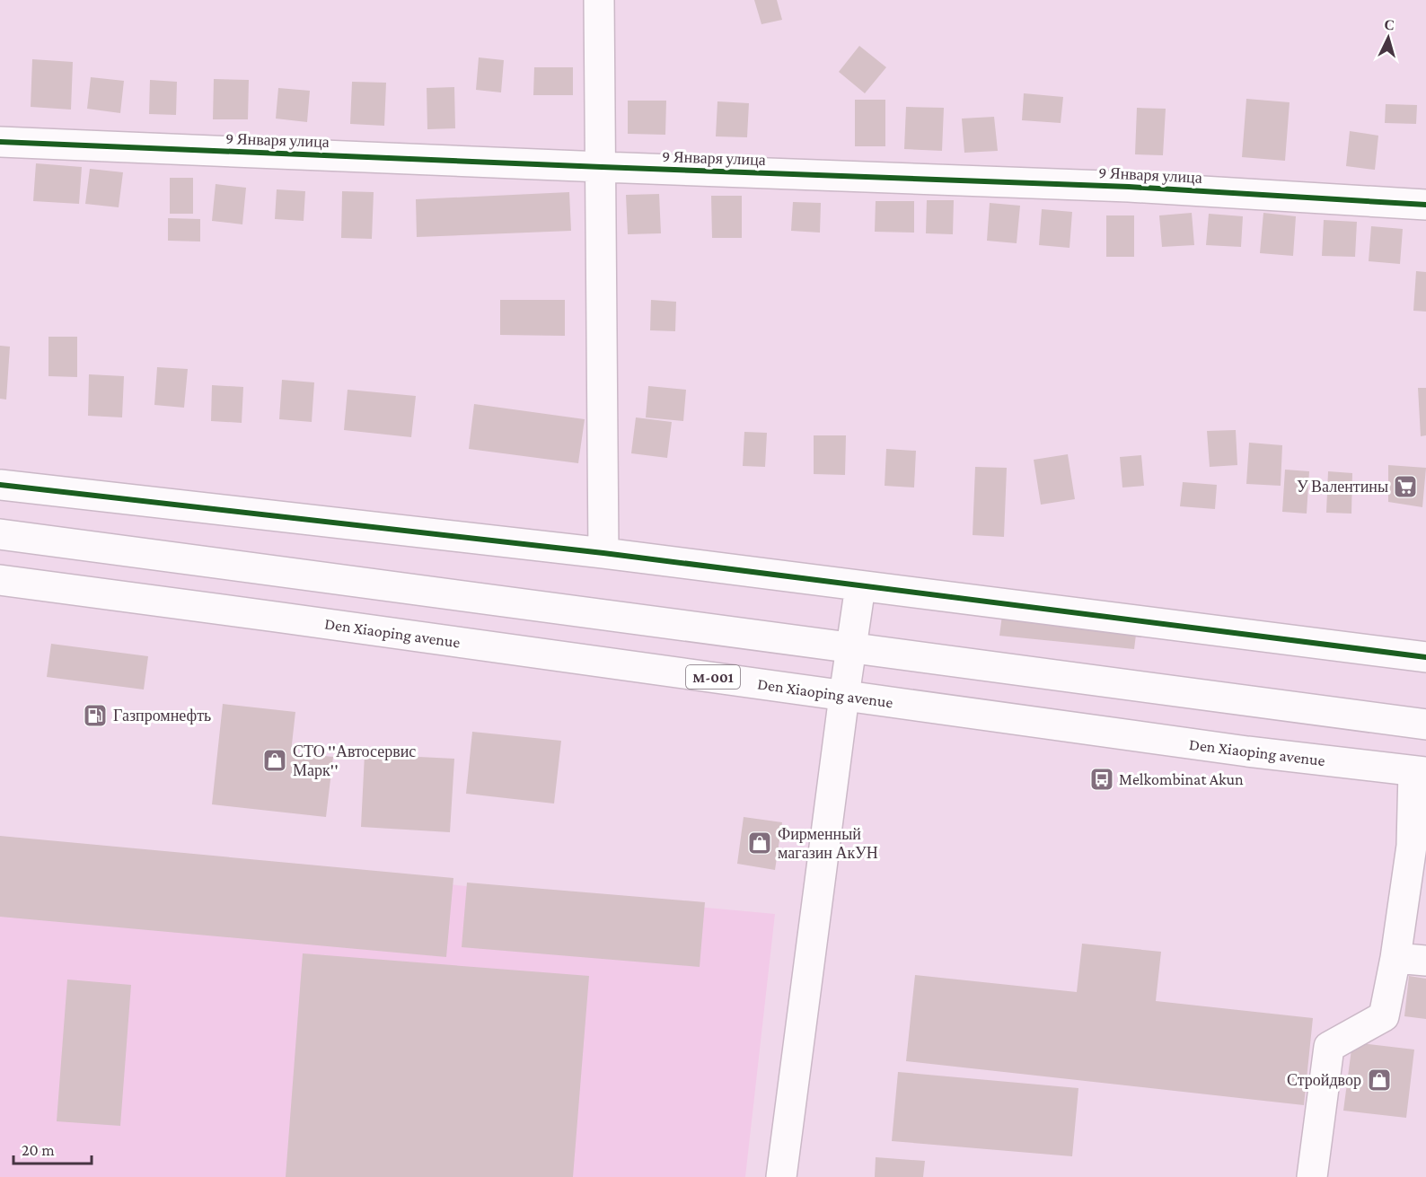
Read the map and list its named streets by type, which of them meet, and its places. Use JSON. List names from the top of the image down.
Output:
{
  "streets": {
    "street": ["9 Января улица", "Den Xiaoping avenue", "M-001"]
  },
  "places": {
    "supermarket": ["У Валентины"],
    "fuel station": ["Газпромнефть"],
    "shop": ["СТО ''Автосервис Марк''", "Фирменный магазин АкУН", "Стройдвор"],
    "bus stop": ["Melkombinat Akun"]
  },
  "scale_bar": "20 m",
  "north": "top"
}
